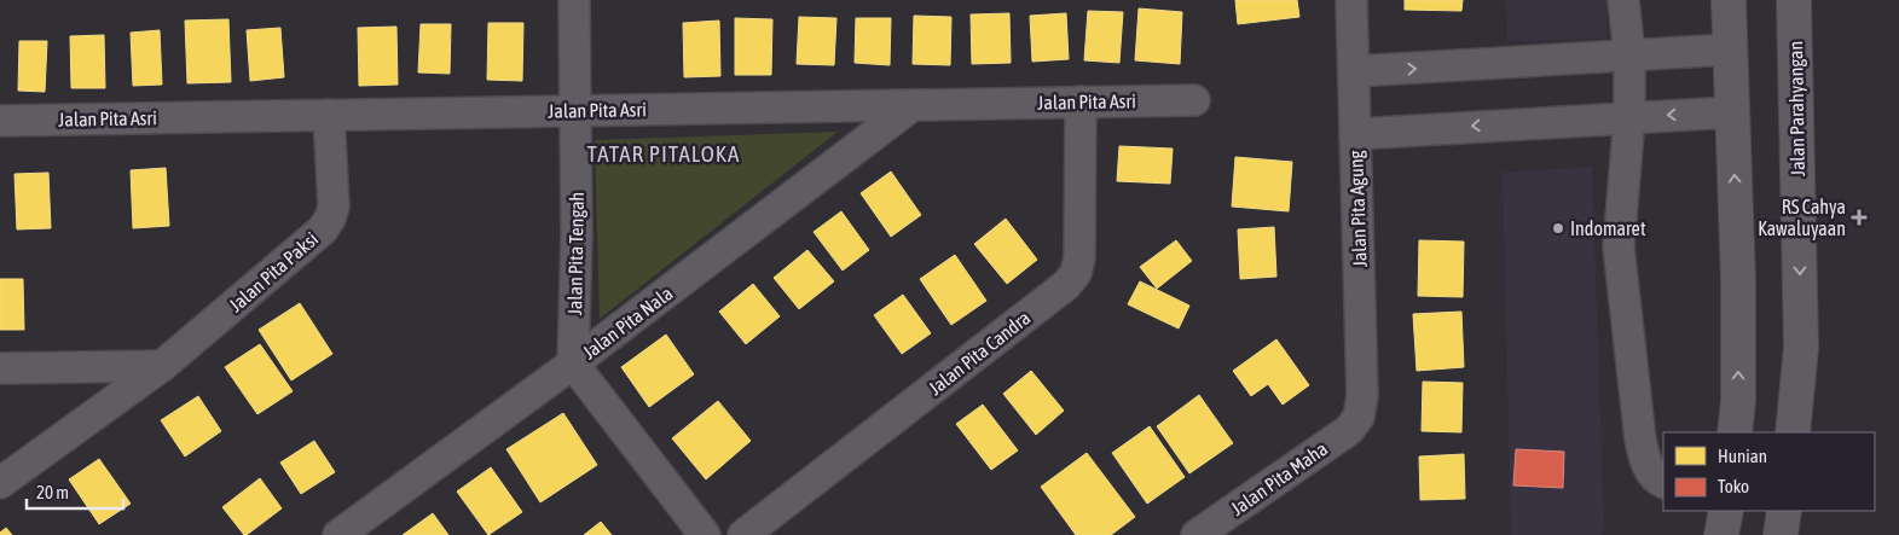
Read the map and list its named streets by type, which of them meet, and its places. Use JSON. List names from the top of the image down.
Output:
{
  "streets": {
    "main road": ["Jalan Parahyangan"],
    "street": [
      "Jalan Pita Asri",
      "Jalan Pita Agung",
      "Jalan Pita Tengah",
      "Jalan Pita Paksi",
      "Jalan Pita Nala",
      "Jalan Pita Candra",
      "Jalan Pita Maha"
    ]
  },
  "crossings": [
    ["Jalan Pita Asri", "Jalan Pita Tengah"],
    ["Jalan Pita Asri", "Jalan Pita Paksi"],
    ["Jalan Pita Asri", "Jalan Pita Nala"],
    ["Jalan Pita Asri", "Jalan Pita Candra"],
    ["Jalan Pita Agung", "Jalan Pita Maha"],
    ["Jalan Pita Tengah", "Jalan Pita Nala"]
  ],
  "districts": ["TATAR PITALOKA"],
  "places": {
    "health": ["RS Cahya Kawaluyaan"],
    "other": ["Indomaret"]
  },
  "legend": ["Hunian", "Toko"],
  "scale_bar": "20 m"
}
